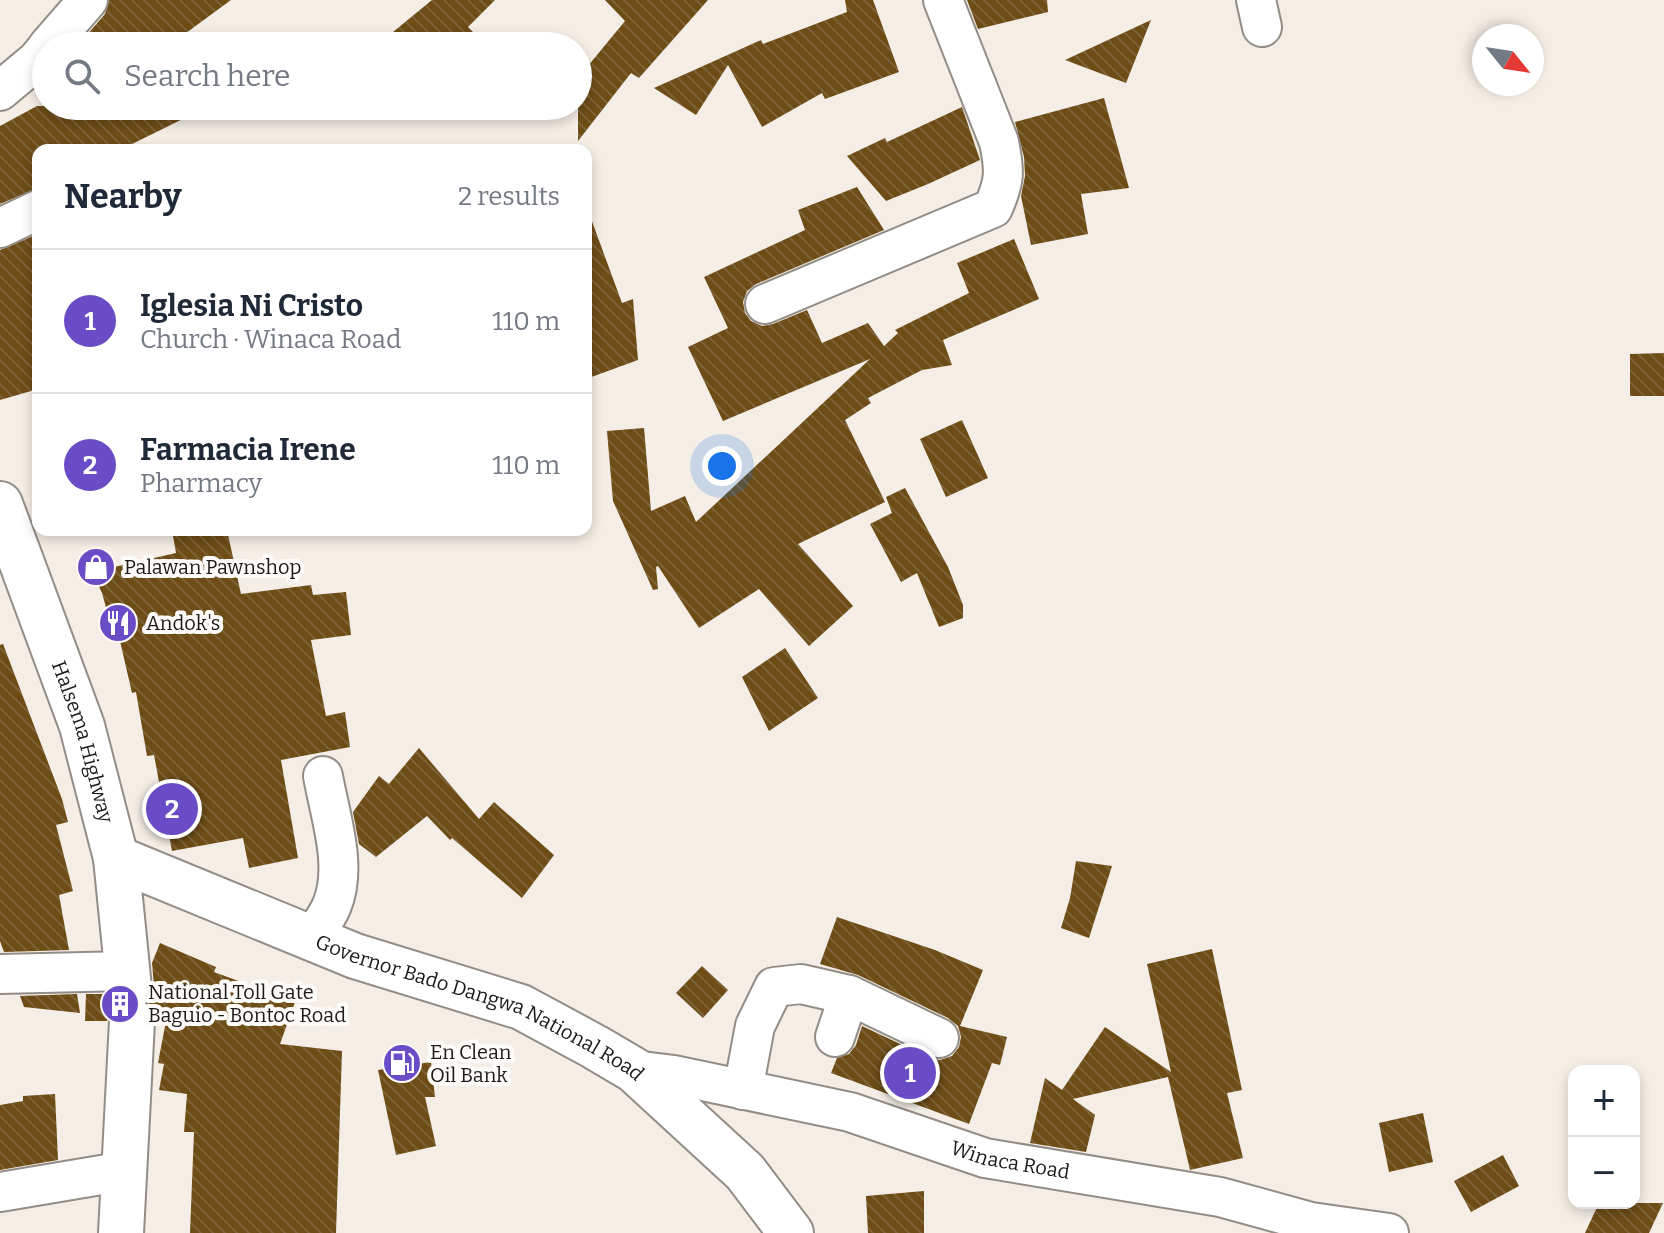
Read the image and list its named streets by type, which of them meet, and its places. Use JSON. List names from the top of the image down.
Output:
{
  "streets": {
    "main road": ["Halsema Highway", "Governor Bado Dangwa National Road"],
    "street": ["Winaca Road"]
  },
  "crossings": [
    ["Halsema Highway", "Governor Bado Dangwa National Road"],
    ["Governor Bado Dangwa National Road", "Winaca Road"]
  ],
  "places": {
    "shop": ["Palawan Pawnshop"],
    "restaurant": ["Andok's"],
    "building": ["National Toll Gate Baguio - Bontoc Road"],
    "fuel station": ["En Clean Oil Bank"]
  },
  "north": "bottom right",
  "page": {
    "search": "Search here",
    "heading": ["Nearby", "2 results"],
    "list": [
      {
        "mark": "1",
        "name": "Iglesia Ni Cristo",
        "note": "Church · Winaca Road",
        "value": "110 m"
      },
      {
        "mark": "2",
        "name": "Farmacia Irene",
        "note": "Pharmacy",
        "value": "110 m"
      }
    ],
    "pins": ["2", "1"],
    "map_buttons": ["+", "−"]
  }
}
